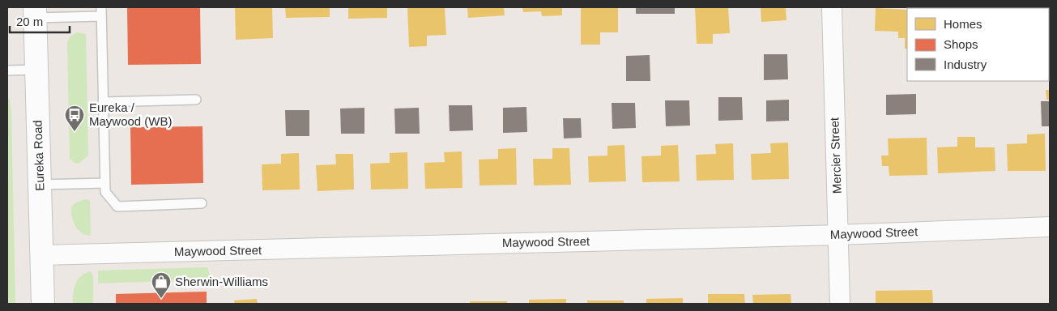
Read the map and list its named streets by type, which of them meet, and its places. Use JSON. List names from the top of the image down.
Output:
{
  "streets": {
    "main road": ["Eureka Road"],
    "street": ["Mercier Street", "Maywood Street"]
  },
  "crossings": [
    ["Eureka Road", "Maywood Street"],
    ["Mercier Street", "Maywood Street"]
  ],
  "places": {
    "bus stop": ["Eureka / Maywood (WB)"],
    "shop": ["Sherwin-Williams"]
  },
  "legend": ["Homes", "Shops", "Industry"],
  "scale_bar": "20 m"
}
